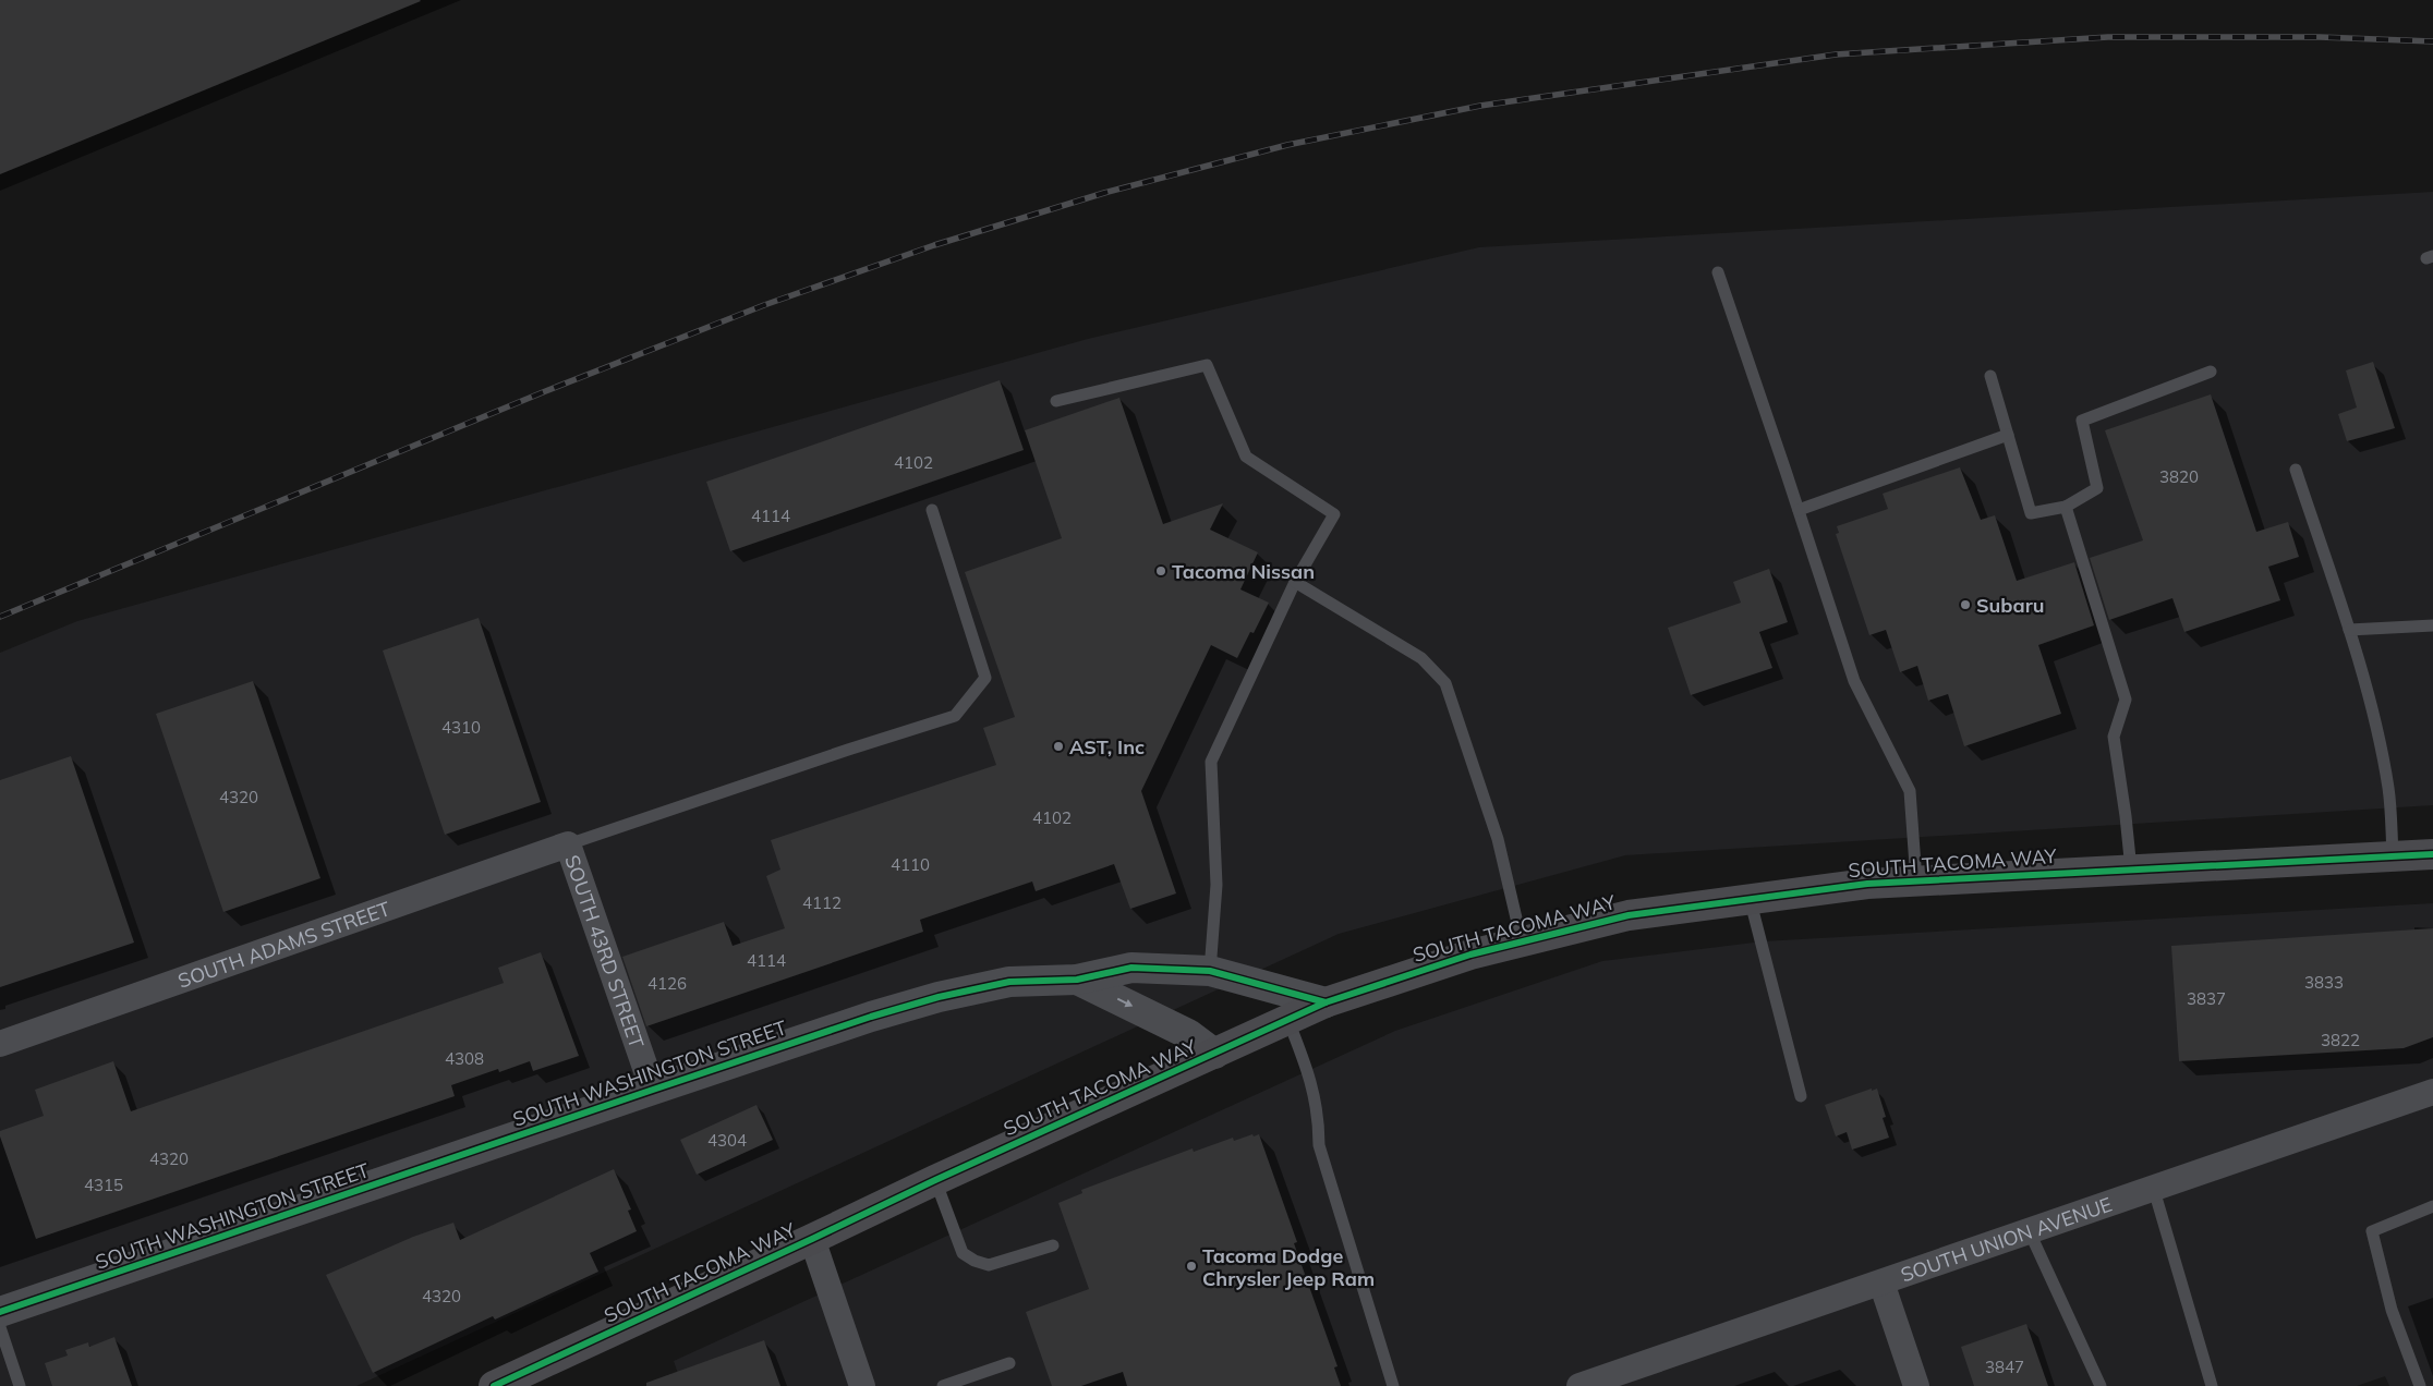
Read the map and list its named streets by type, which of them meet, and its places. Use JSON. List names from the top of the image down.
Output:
{
  "streets": {
    "main road": ["SOUTH TACOMA WAY"],
    "street": [
      "SOUTH ADAMS STREET",
      "SOUTH 43RD STREET",
      "SOUTH WASHINGTON STREET",
      "SOUTH UNION AVENUE"
    ]
  },
  "crossings": [
    ["SOUTH TACOMA WAY", "SOUTH WASHINGTON STREET"],
    ["SOUTH ADAMS STREET", "SOUTH 43RD STREET"],
    ["SOUTH 43RD STREET", "SOUTH WASHINGTON STREET"]
  ],
  "places": [
    "Tacoma Nissan",
    "Subaru",
    "AST, Inc",
    "Tacoma Dodge Chrysler Jeep Ram"
  ],
  "house_numbers": [
    "4102",
    "3820",
    "4114",
    "4310",
    "4320",
    "4102",
    "4110",
    "4112",
    "4114",
    "3833",
    "4126",
    "3837",
    "3822",
    "4308",
    "4304",
    "4320",
    "4315",
    "4320",
    "3847"
  ]
}
